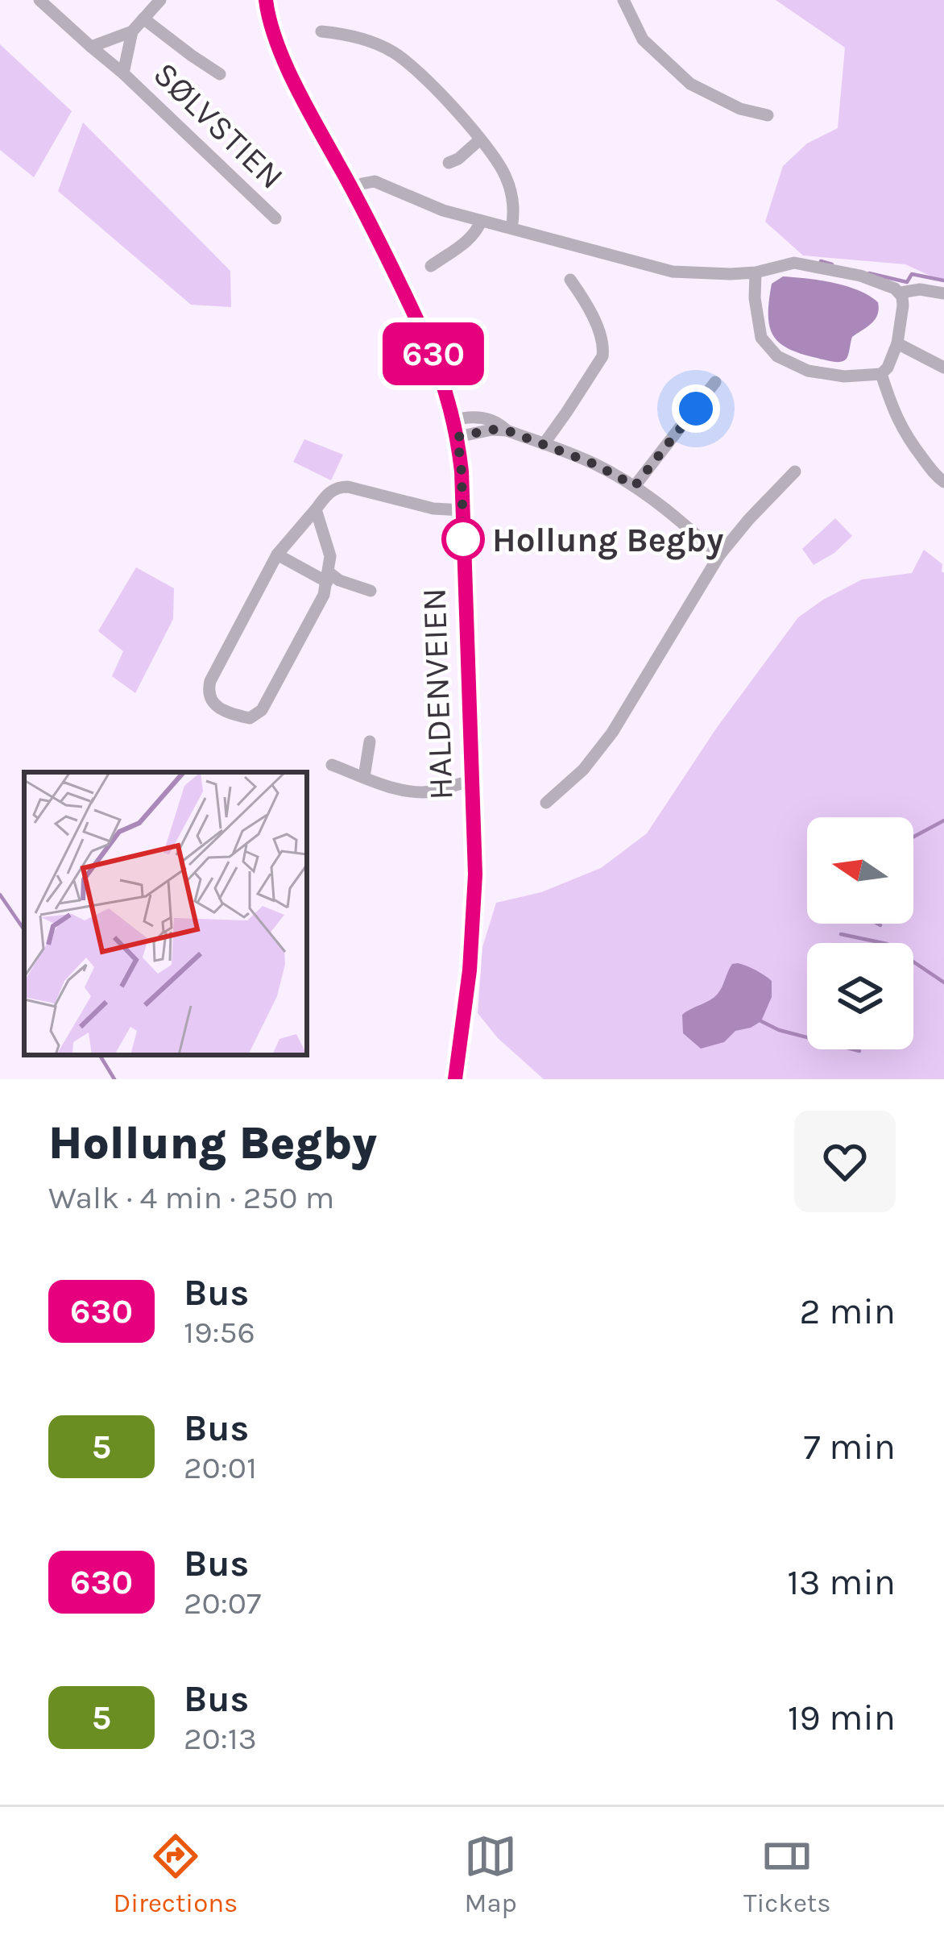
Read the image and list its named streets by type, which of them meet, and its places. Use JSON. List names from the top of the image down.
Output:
{
  "streets": {
    "main road": ["HALDENVEIEN"],
    "street": ["SØLVSTIEN"]
  },
  "places": ["Hollung Begby"],
  "lines": ["bus line 630"],
  "north": "left",
  "page": {
    "on_map": "630",
    "heading": ["Hollung Begby", "Walk · 4 min · 250 m"],
    "list": [
      {
        "mark": "630",
        "name": "Bus",
        "note": "19:56",
        "value": "2 min"
      },
      {
        "mark": "5",
        "name": "Bus",
        "note": "20:01",
        "value": "7 min"
      },
      {
        "mark": "630",
        "name": "Bus",
        "note": "20:07",
        "value": "13 min"
      },
      {
        "mark": "5",
        "name": "Bus",
        "note": "20:13",
        "value": "19 min"
      }
    ],
    "tabs": ["Directions", "Map", "Tickets"]
  }
}
